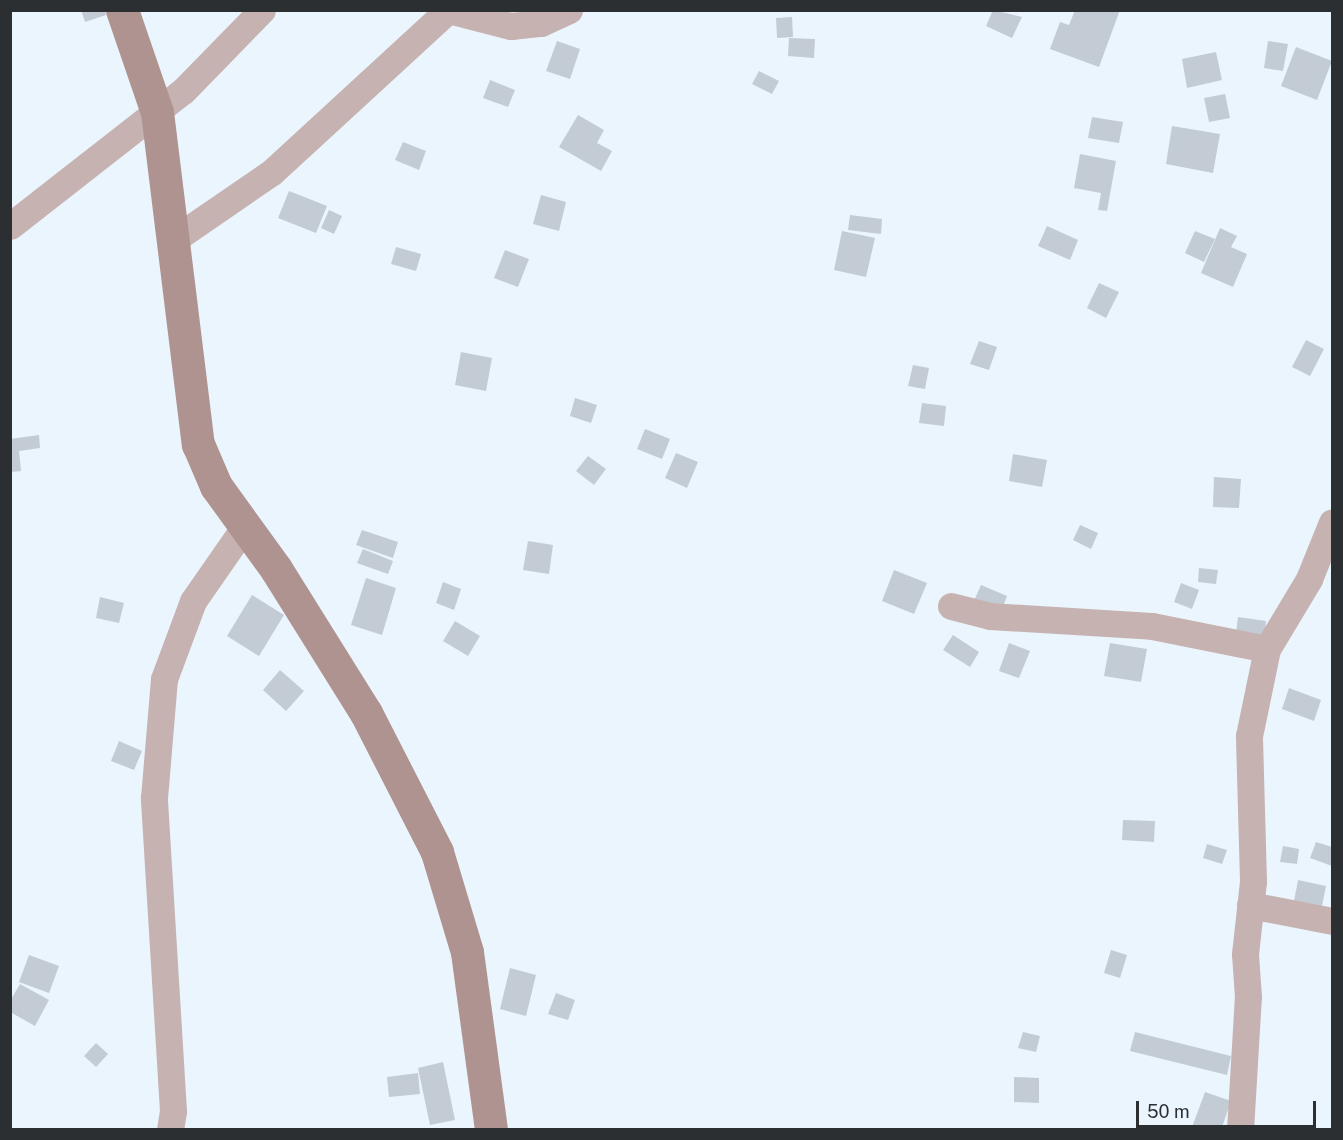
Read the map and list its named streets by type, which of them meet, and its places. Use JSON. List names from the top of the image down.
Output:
{
  "scale_bar": "50 m"
}
